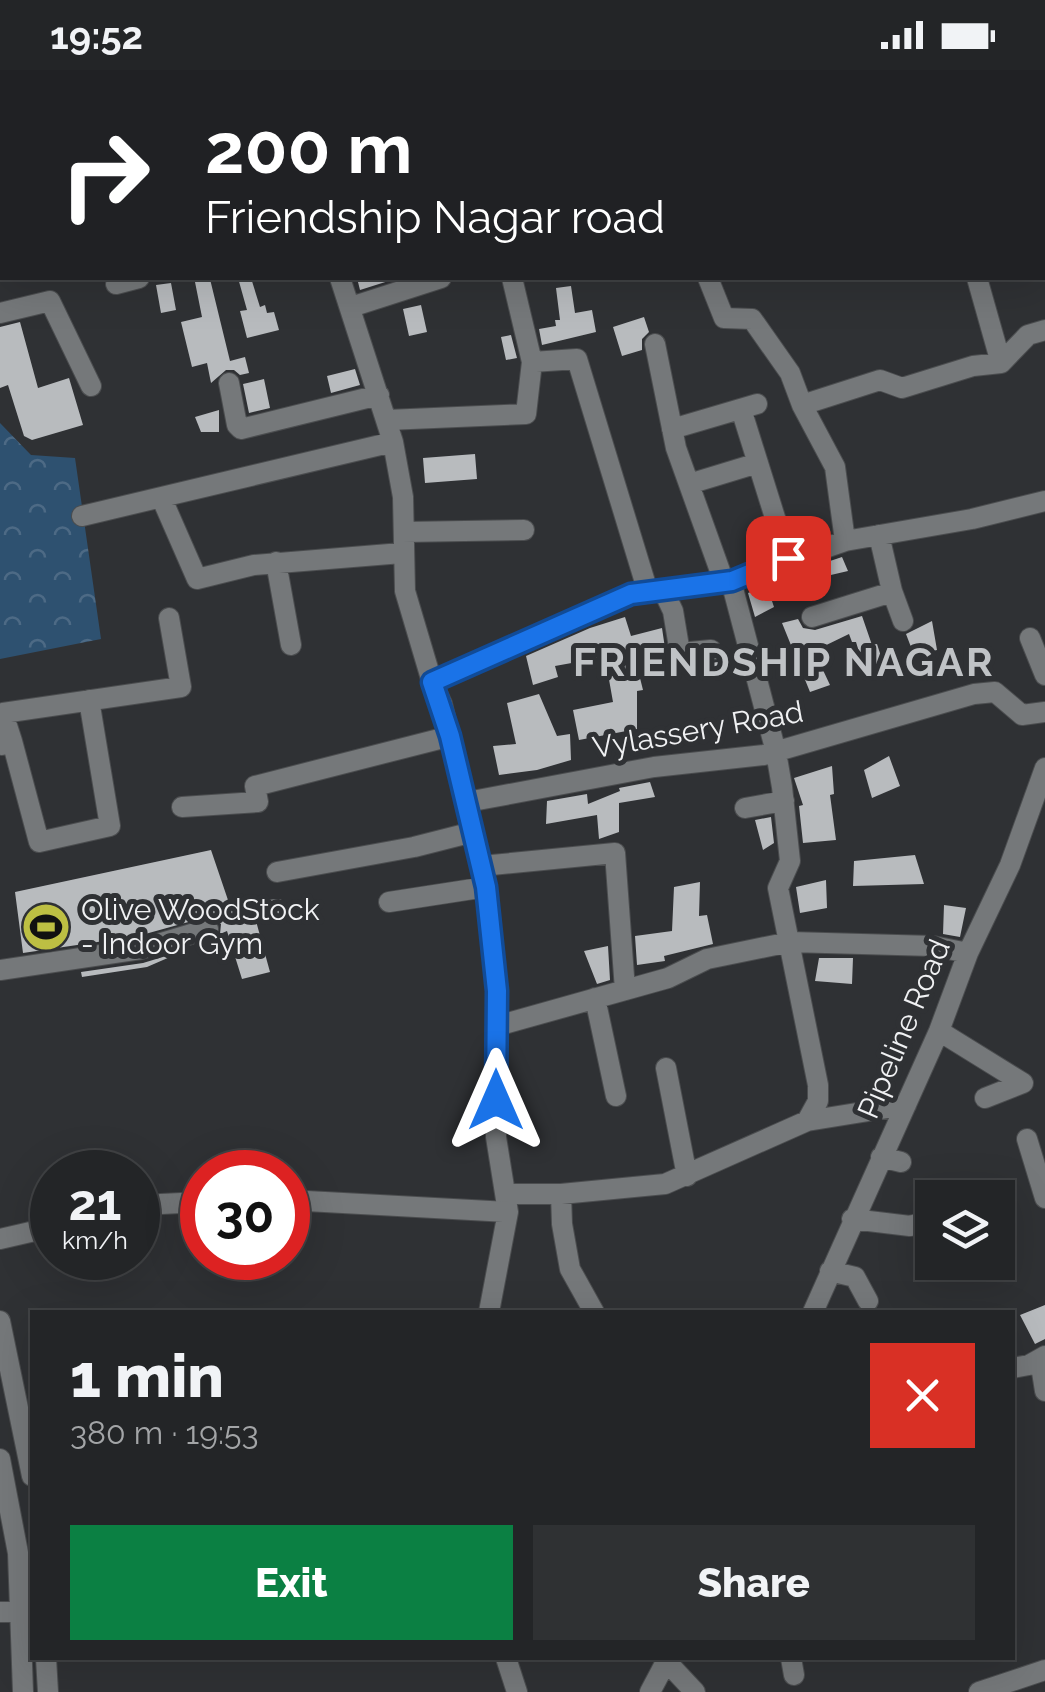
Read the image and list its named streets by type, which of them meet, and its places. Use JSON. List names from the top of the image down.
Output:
{
  "streets": {
    "street": ["Vylassery Road", "Pipeline Road"]
  },
  "districts": ["FRIENDSHIP NAGAR"],
  "places": {
    "sports": ["Olive WoodStock - Indoor Gym"]
  },
  "page": {
    "status": "19:52",
    "turn": ["200 m", "Friendship Nagar road"],
    "speed": "21 km/h",
    "limit": "30",
    "heading": ["1 min", "380 m · 19:53"],
    "buttons": ["Exit", "Share"]
  }
}
